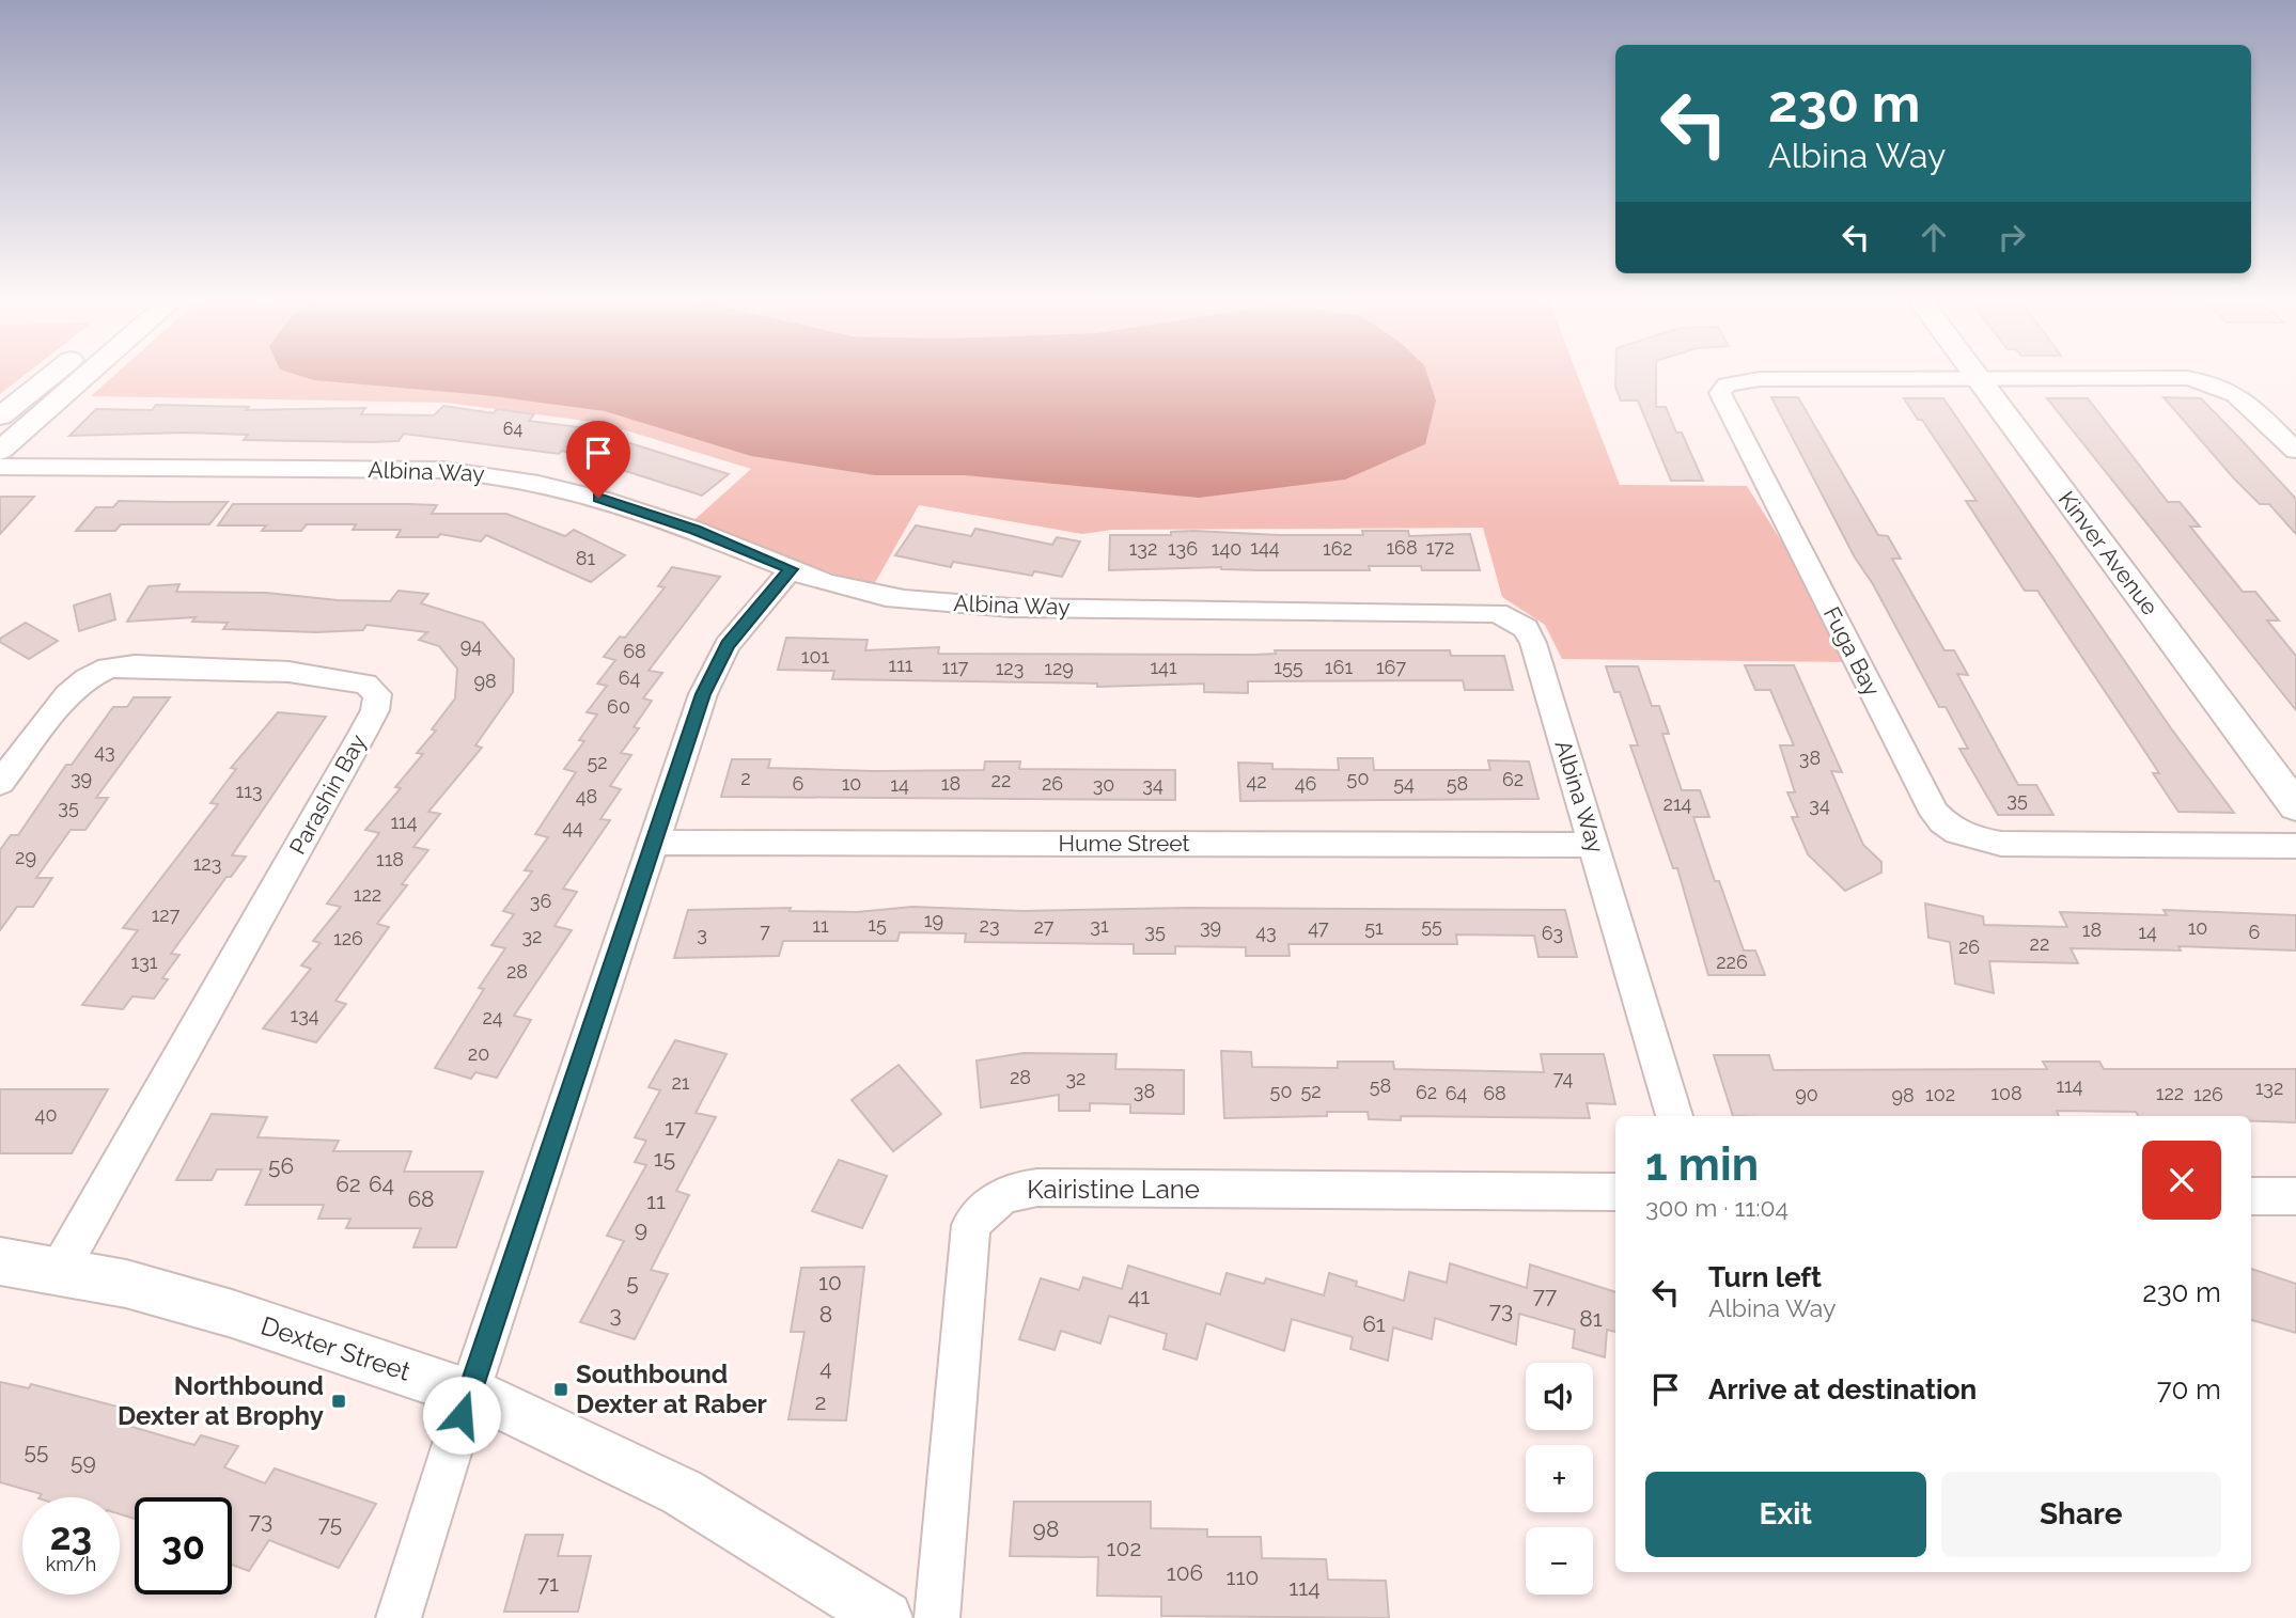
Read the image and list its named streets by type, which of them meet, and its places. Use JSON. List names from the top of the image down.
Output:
{
  "streets": {
    "street": [
      "Albina Way",
      "Kinver Avenue",
      "Fuga Bay",
      "Parashin Bay",
      "Hume Street",
      "Kairistine Lane",
      "Dexter Street"
    ]
  },
  "crossings": [
    ["Albina Way", "Hume Street"],
    ["Kinver Avenue", "Fuga Bay"],
    ["Parashin Bay", "Dexter Street"]
  ],
  "places": {
    "transit": ["Southbound Dexter at Raber", "Northbound Dexter at Brophy"]
  },
  "house_numbers": [
    "64",
    "144",
    "168",
    "172",
    "132",
    "136",
    "140",
    "162",
    "81",
    "94",
    "68",
    "101",
    "111",
    "117",
    "141",
    "155",
    "161",
    "167",
    "123",
    "129",
    "64",
    "98",
    "60",
    "43",
    "38",
    "52",
    "39",
    "2",
    "50",
    "62",
    "22",
    "42",
    "6",
    "10",
    "18",
    "26",
    "46",
    "54",
    "58",
    "14",
    "30",
    "34",
    "113",
    "48",
    "35",
    "214",
    "34",
    "35",
    "114",
    "44",
    "29",
    "118",
    "123",
    "122",
    "36",
    "127",
    "19",
    "15",
    "11",
    "23",
    "31",
    "55",
    "27",
    "39",
    "47",
    "51",
    "10",
    "18",
    "7",
    "35",
    "43",
    "14",
    "6",
    "63",
    "3",
    "32",
    "126",
    "22",
    "26",
    "131",
    "226",
    "28",
    "134",
    "24",
    "20",
    "28",
    "32",
    "74",
    "21",
    "58",
    "114",
    "132",
    "38",
    "50",
    "52",
    "62",
    "64",
    "68",
    "108",
    "122",
    "90",
    "102",
    "126",
    "98",
    "40",
    "17",
    "15",
    "56",
    "62",
    "64",
    "68",
    "11",
    "9",
    "5",
    "10",
    "77",
    "41",
    "73",
    "3",
    "8",
    "81",
    "61",
    "4",
    "2",
    "55",
    "59",
    "73",
    "75",
    "98",
    "102",
    "106",
    "110",
    "71",
    "114"
  ],
  "page": {
    "turn": ["230 m", "Albina Way"],
    "heading": ["1 min", "300 m · 11:04"],
    "list": [
      {
        "name": "Turn left",
        "note": "Albina Way",
        "value": "230 m"
      },
      {
        "name": "Arrive at destination",
        "value": "70 m"
      }
    ],
    "map_buttons": ["+", "−"],
    "buttons": ["Exit", "Share"],
    "speed": "23 km/h",
    "limit": "30"
  }
}
